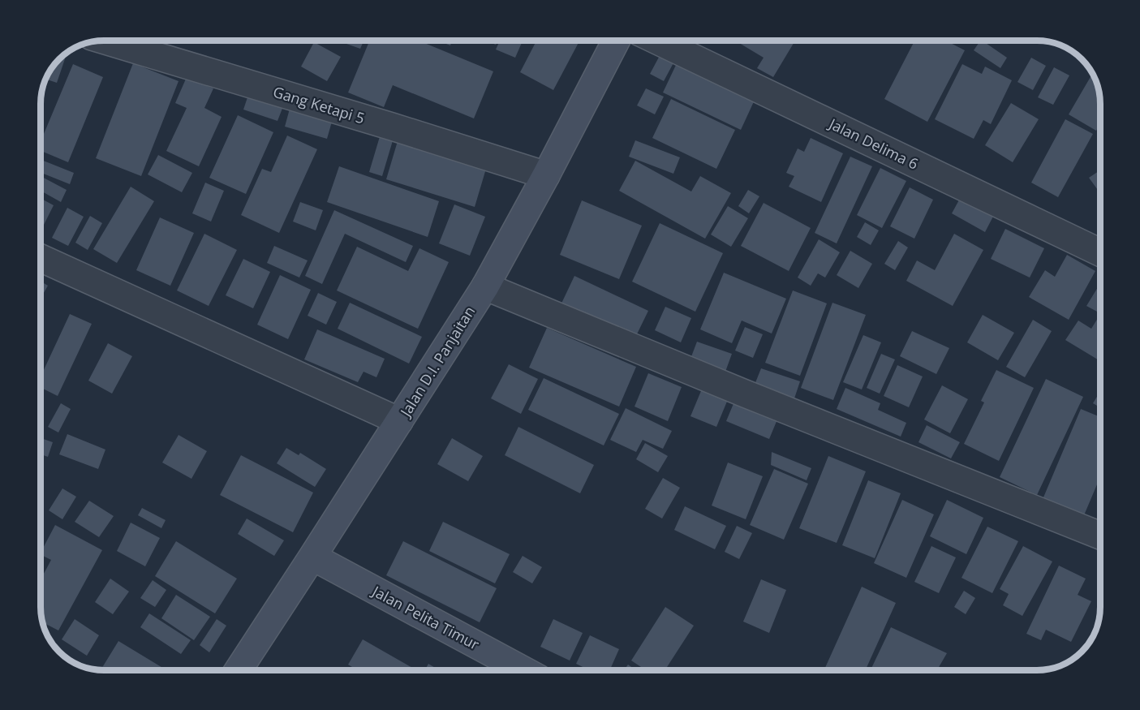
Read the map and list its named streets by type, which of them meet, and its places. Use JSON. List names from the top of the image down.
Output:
{
  "streets": {
    "street": [
      "Gang Ketapi 5",
      "Jalan Delima 6",
      "Jalan D.I. Panjaitan",
      "Jalan Pelita Timur"
    ]
  },
  "crossings": [
    ["Gang Ketapi 5", "Jalan D.I. Panjaitan"],
    ["Jalan D.I. Panjaitan", "Jalan Pelita Timur"]
  ]
}
